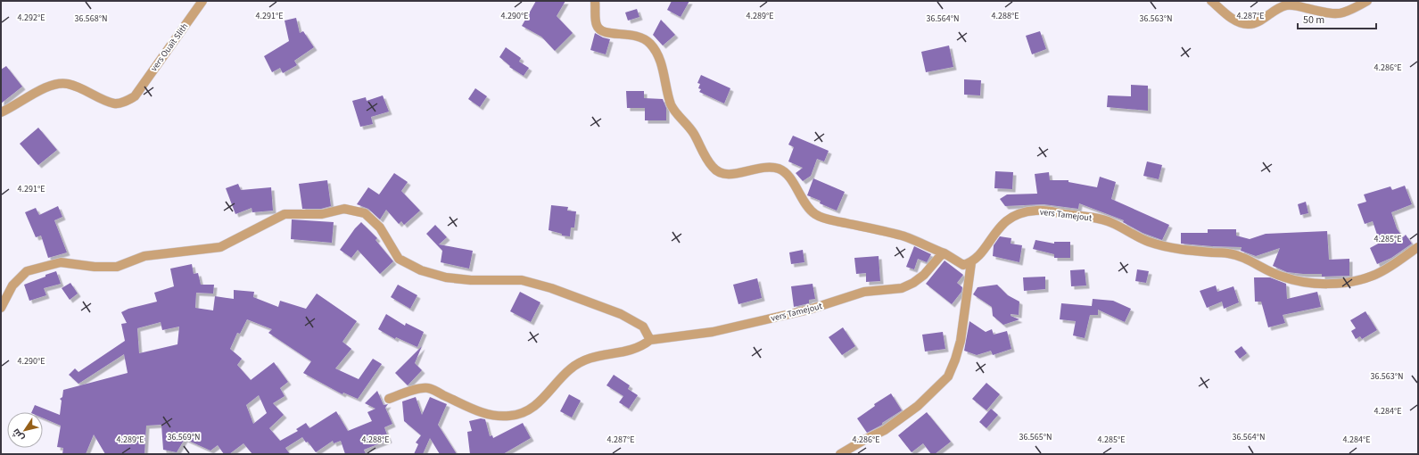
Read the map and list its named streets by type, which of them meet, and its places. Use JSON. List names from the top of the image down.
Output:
{
  "streets": {
    "street": ["vers Ouaït Slith", "vers Tamejout"]
  },
  "scale_bar": "50 m",
  "north": "bottom left",
  "coordinates": [
    "4.291°E",
    "4.290°E",
    "4.288°E",
    "4.287°E",
    "4.289°E",
    "4.292°E",
    "36.564°N",
    "36.568°N",
    "36.563°N",
    "4.286°E",
    "4.285°E",
    "4.284°E",
    "36.569°N",
    "36.565°N"
  ]
}
